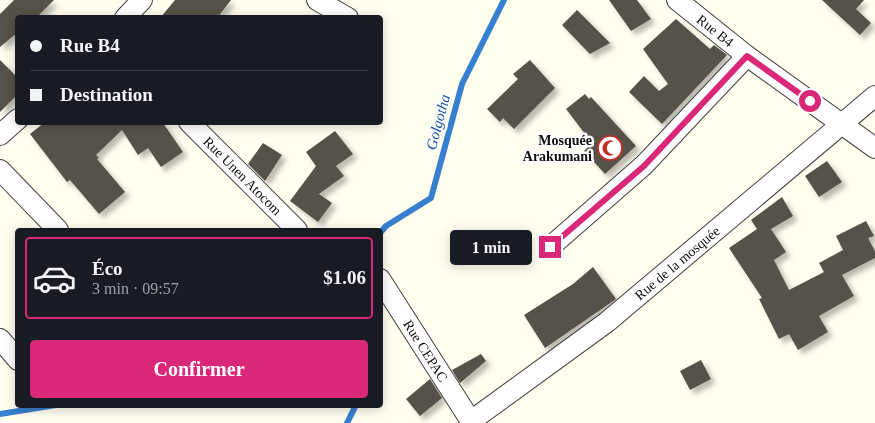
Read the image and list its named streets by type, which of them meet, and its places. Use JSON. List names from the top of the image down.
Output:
{
  "streets": {
    "street": [
      "Rue B4",
      "Rue Unen Atocom",
      "Rue de la mosquée",
      "Rue CEPAC"
    ]
  },
  "crossings": [
    ["Rue B4", "Rue de la mosquée"],
    ["Rue de la mosquée", "Rue CEPAC"]
  ],
  "water": ["Golgotha"],
  "places": {
    "mosque": ["Mosquée Arakumani"]
  },
  "page": {
    "banner": ["Rue B4", "Destination"],
    "bubble": "1 min",
    "list": [
      {
        "name": "Éco",
        "note": "3 min · 09:57",
        "value": "$1.06"
      }
    ],
    "buttons": "Confirmer"
  }
}
